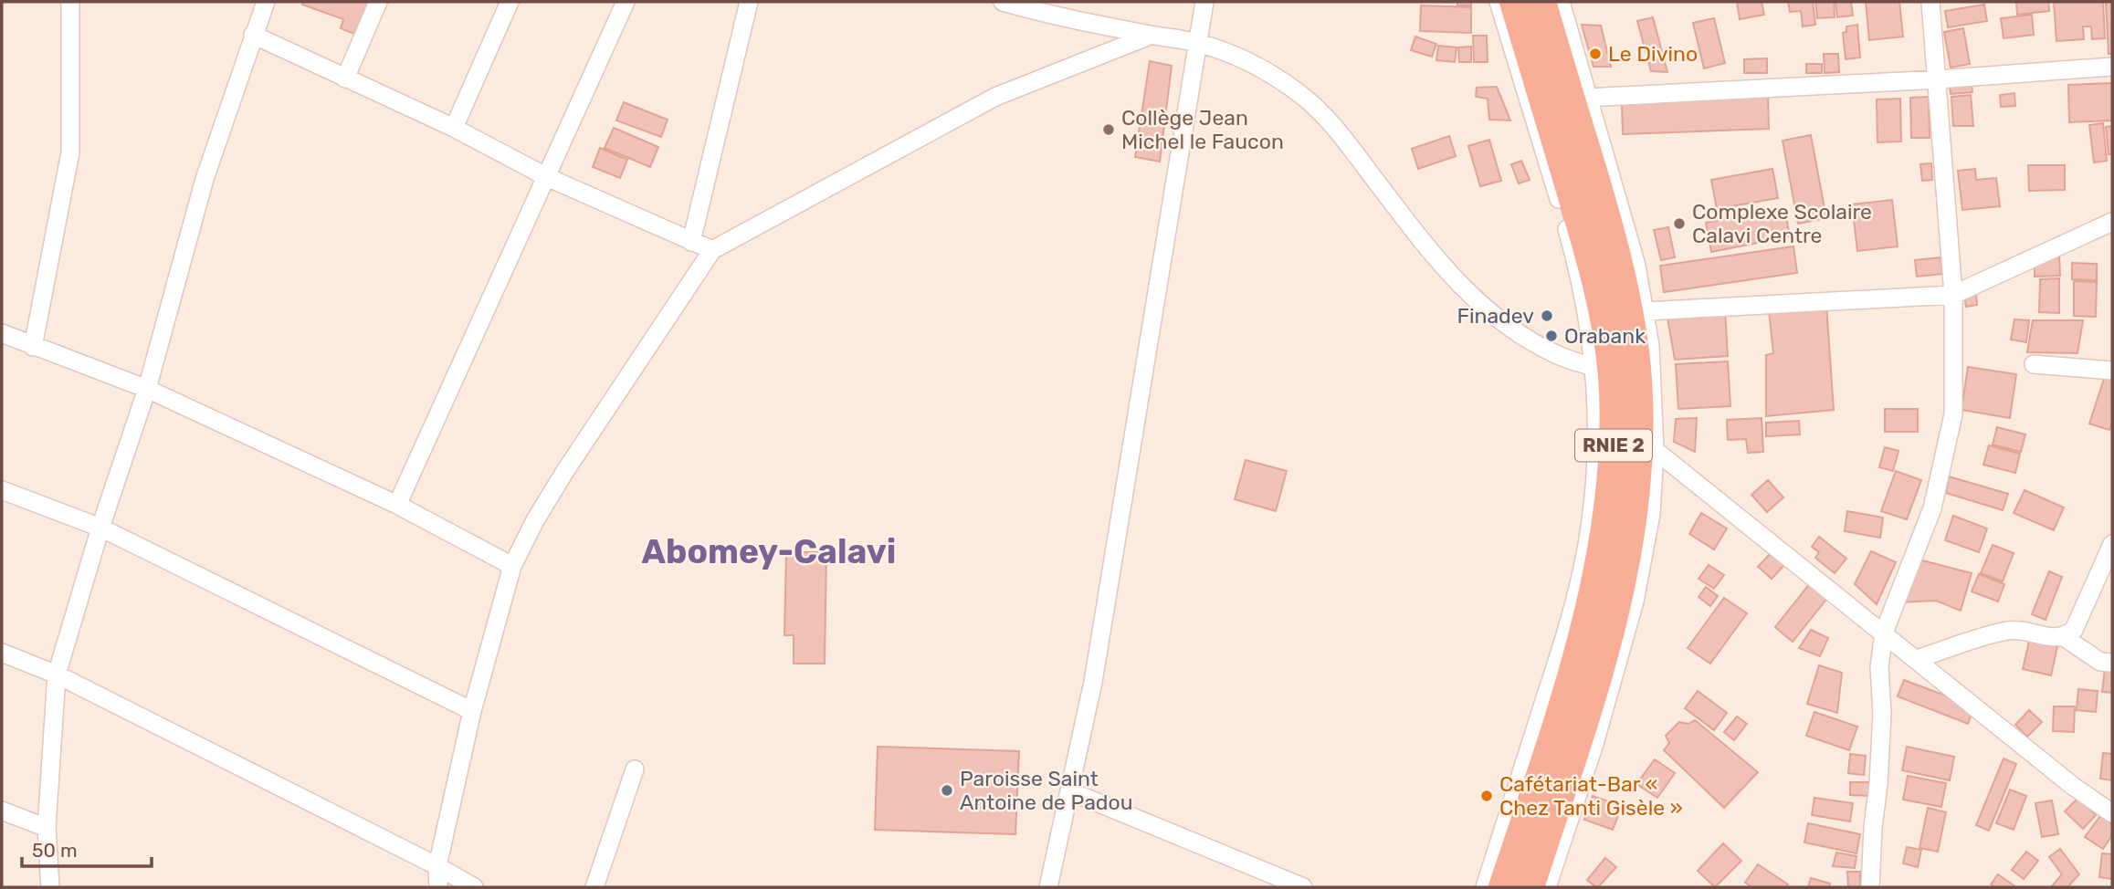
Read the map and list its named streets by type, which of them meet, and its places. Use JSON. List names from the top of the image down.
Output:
{
  "streets": {
    "highway": ["RNIE 2"]
  },
  "districts": ["Abomey-Calavi"],
  "places": [
    "Le Divino",
    "Collège Jean Michel le Faucon",
    "Complexe Scolaire Calavi Centre",
    "Finadev",
    "Orabank",
    "Paroisse Saint Antoine de Padou",
    "Cafétariat-Bar « Chez Tanti Gisèle »"
  ],
  "scale_bar": "50 m"
}
